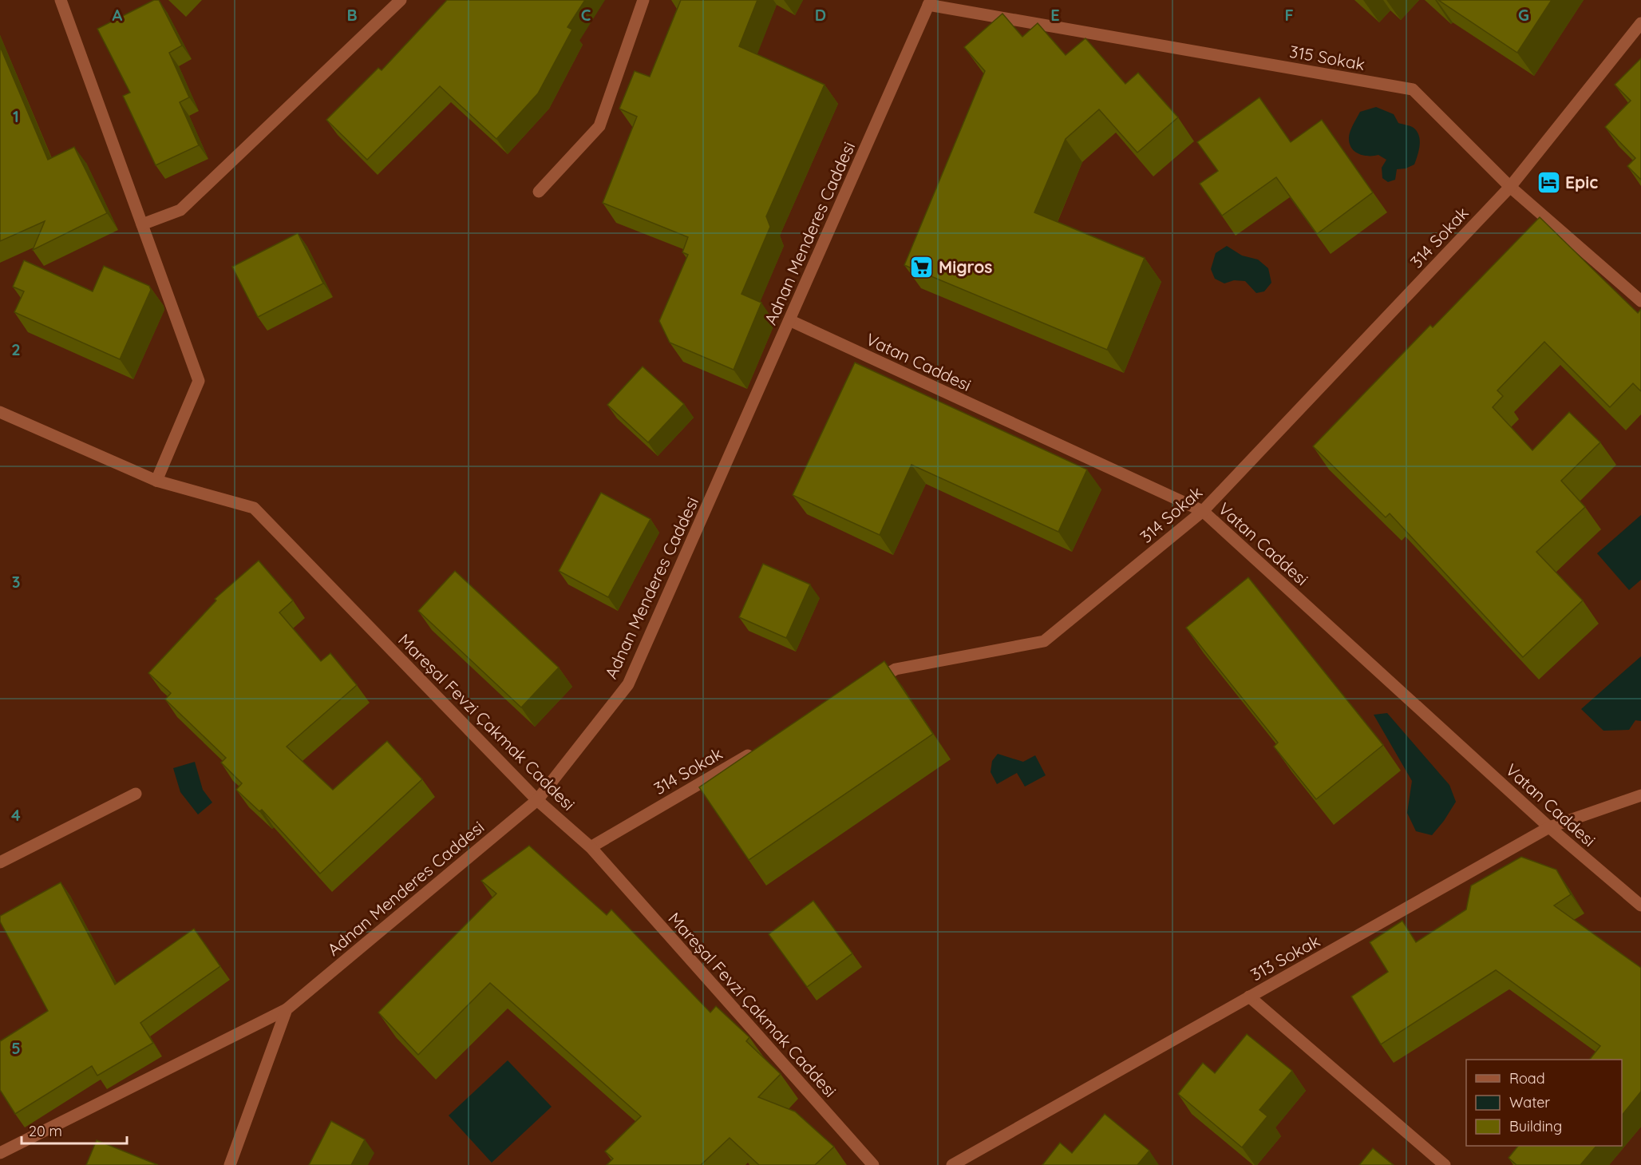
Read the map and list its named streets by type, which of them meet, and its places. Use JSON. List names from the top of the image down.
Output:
{
  "streets": {
    "street": [
      "315 Sokak",
      "Adnan Menderes Caddesi",
      "314 Sokak",
      "Vatan Caddesi",
      "Mareşal Fevzi Çakmak Caddesi",
      "313 Sokak"
    ]
  },
  "crossings": [
    ["315 Sokak", "Adnan Menderes Caddesi"],
    ["315 Sokak", "314 Sokak"],
    ["Adnan Menderes Caddesi", "Vatan Caddesi"],
    ["Adnan Menderes Caddesi", "Mareşal Fevzi Çakmak Caddesi"],
    ["314 Sokak", "Vatan Caddesi"],
    ["314 Sokak", "Mareşal Fevzi Çakmak Caddesi"],
    ["Vatan Caddesi", "313 Sokak"]
  ],
  "places": {
    "hotel": ["Epic"],
    "supermarket": ["Migros"]
  },
  "legend": ["Road", "Water", "Building"],
  "scale_bar": "20 m",
  "grid": {
    "columns": [
      "A",
      "B",
      "C",
      "D",
      "E",
      "F",
      "G"
    ],
    "rows": [
      "1",
      "2",
      "3",
      "4",
      "5"
    ]
  }
}
